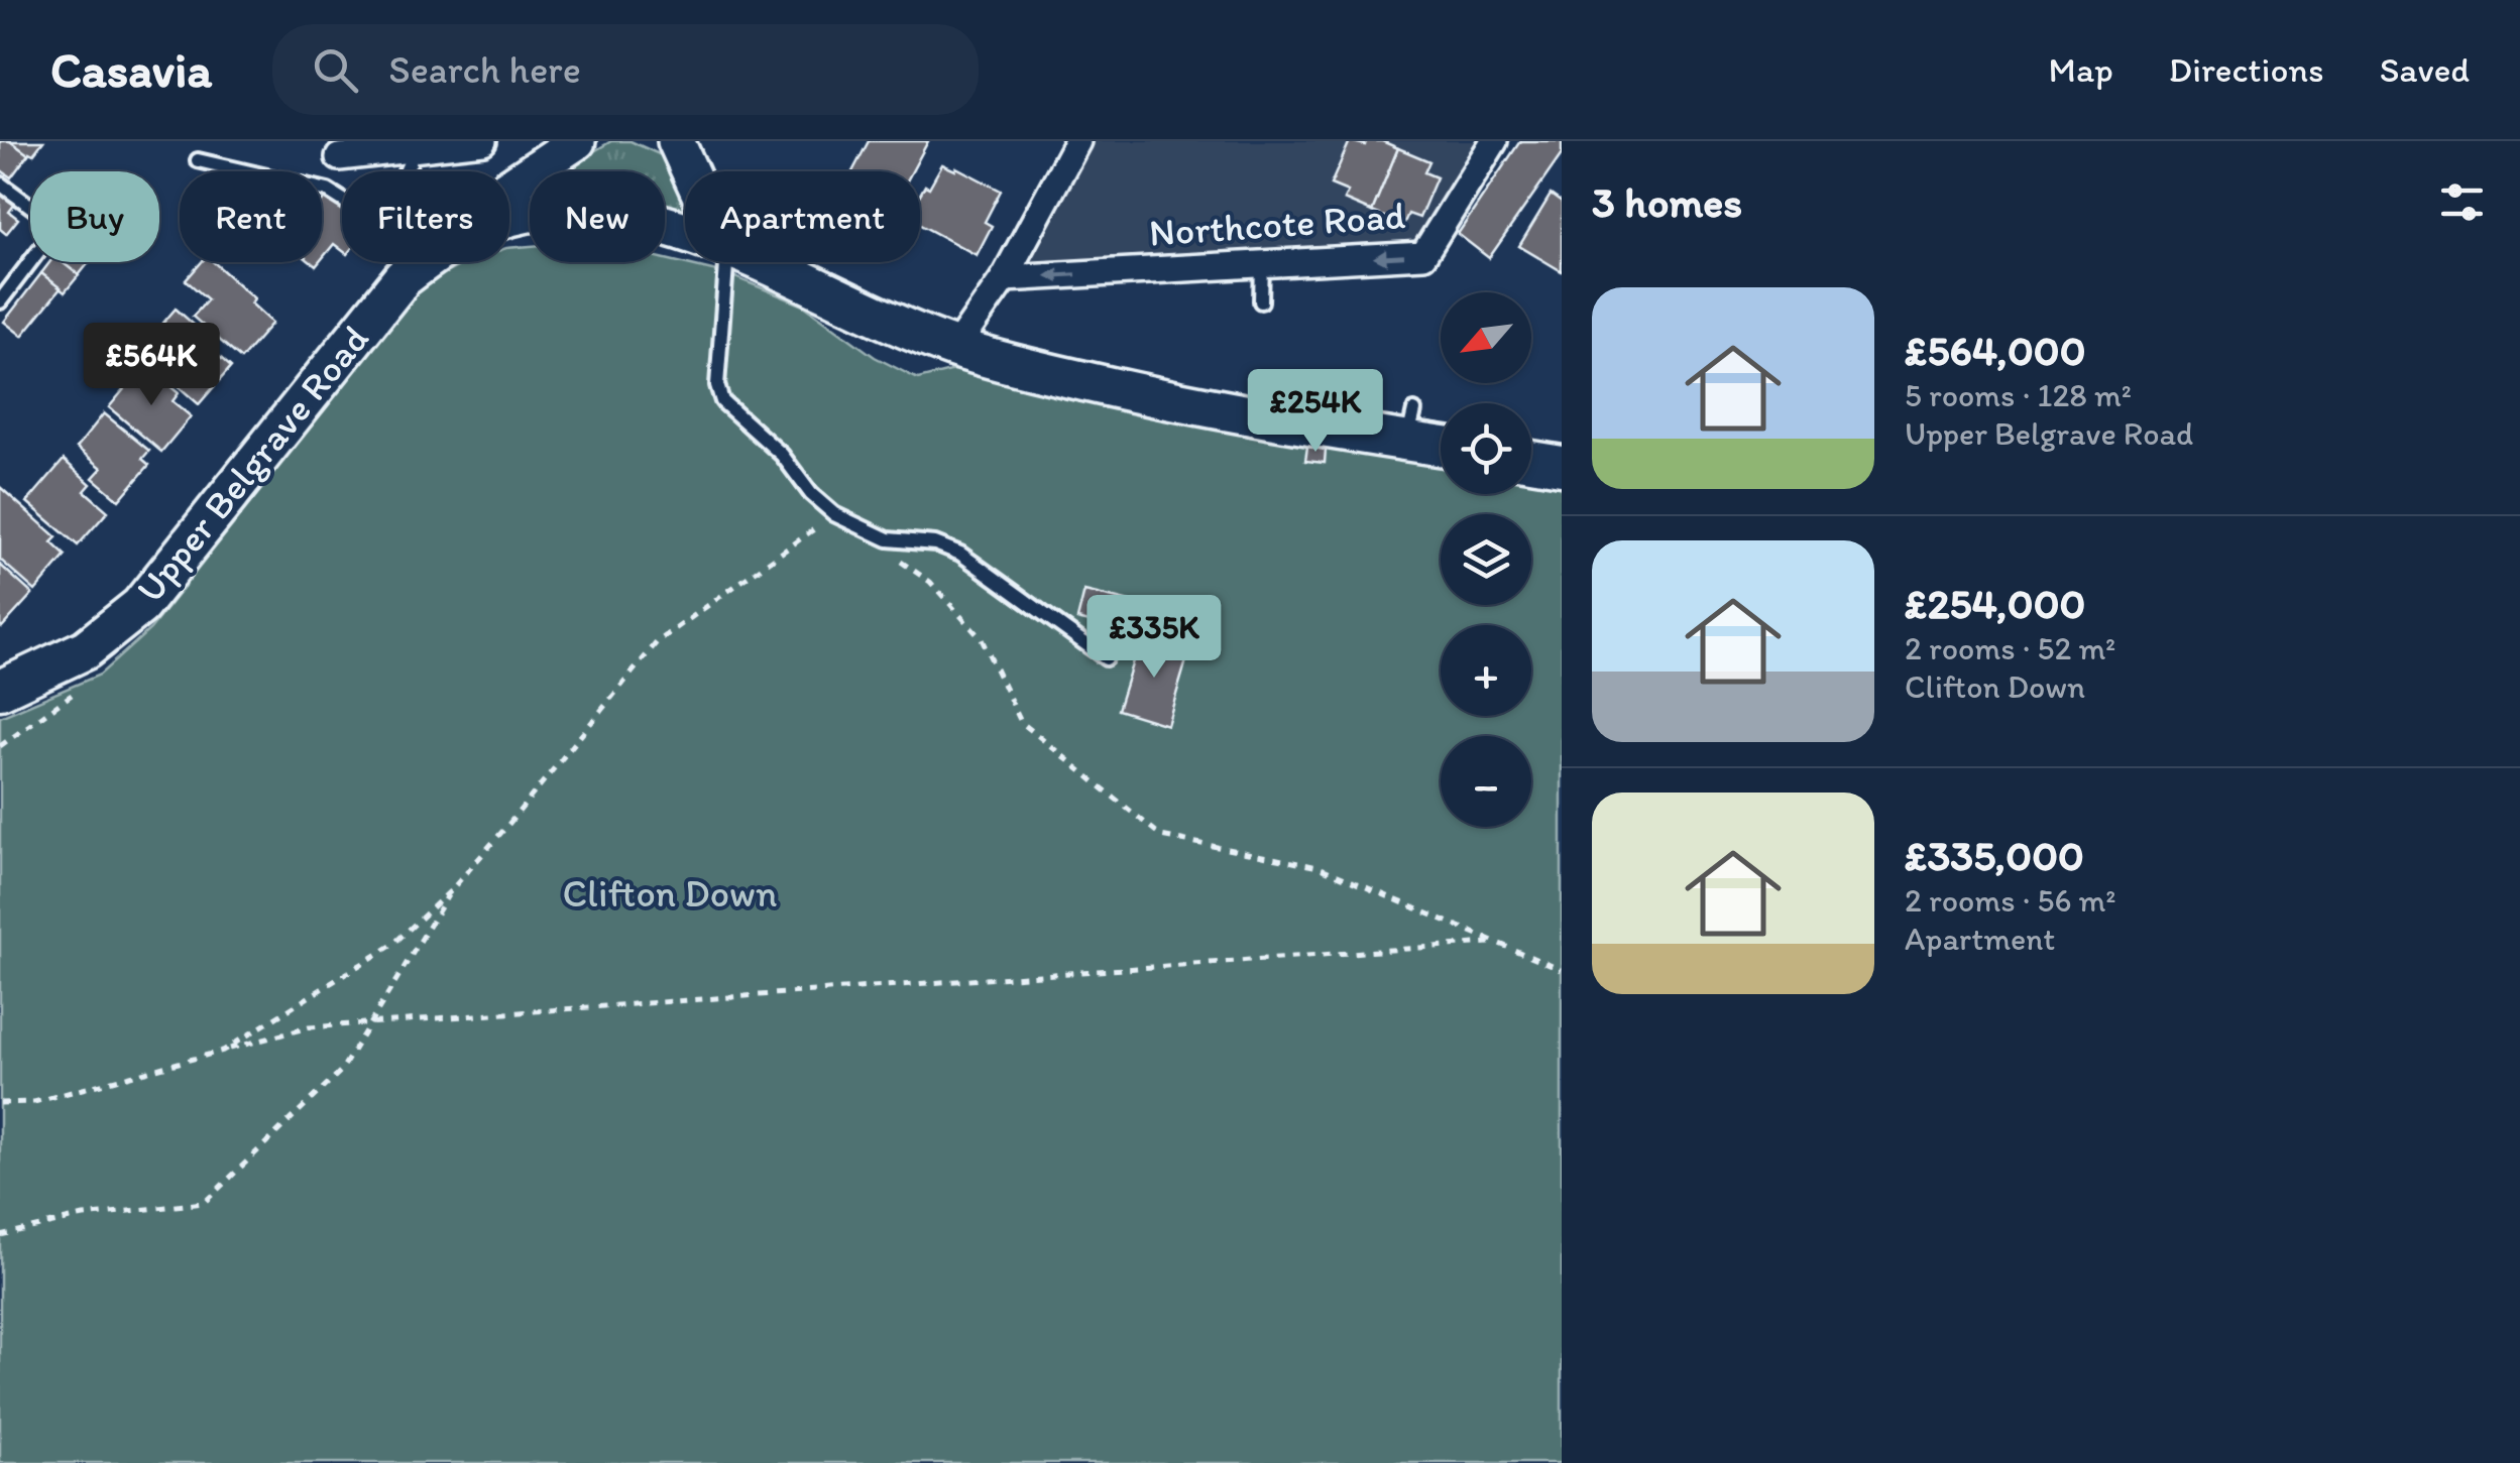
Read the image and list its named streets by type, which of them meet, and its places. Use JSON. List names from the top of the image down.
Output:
{
  "streets": {
    "main road": ["Upper Belgrave Road"],
    "street": ["Northcote Road"]
  },
  "one_way": ["Northcote Road"],
  "parks": ["Clifton Down"],
  "north": "bottom left",
  "page": {
    "header": "Casavia",
    "search": "Search here",
    "nav": ["Map", "Directions", "Saved"],
    "heading": "3 homes",
    "chip": [
      "Buy",
      "Rent",
      "Filters",
      "New",
      "Apartment"
    ],
    "list": [
      {
        "name": "£564,000",
        "note": "5 rooms · 128 m² · Upper Belgrave Road"
      },
      {
        "name": "£254,000",
        "note": "2 rooms · 52 m² · Clifton Down"
      },
      {
        "name": "£335,000",
        "note": "2 rooms · 56 m² · Apartment"
      }
    ],
    "map_buttons": ["+", "−"],
    "price": ["£564K", "£254K", "£335K"]
  }
}
